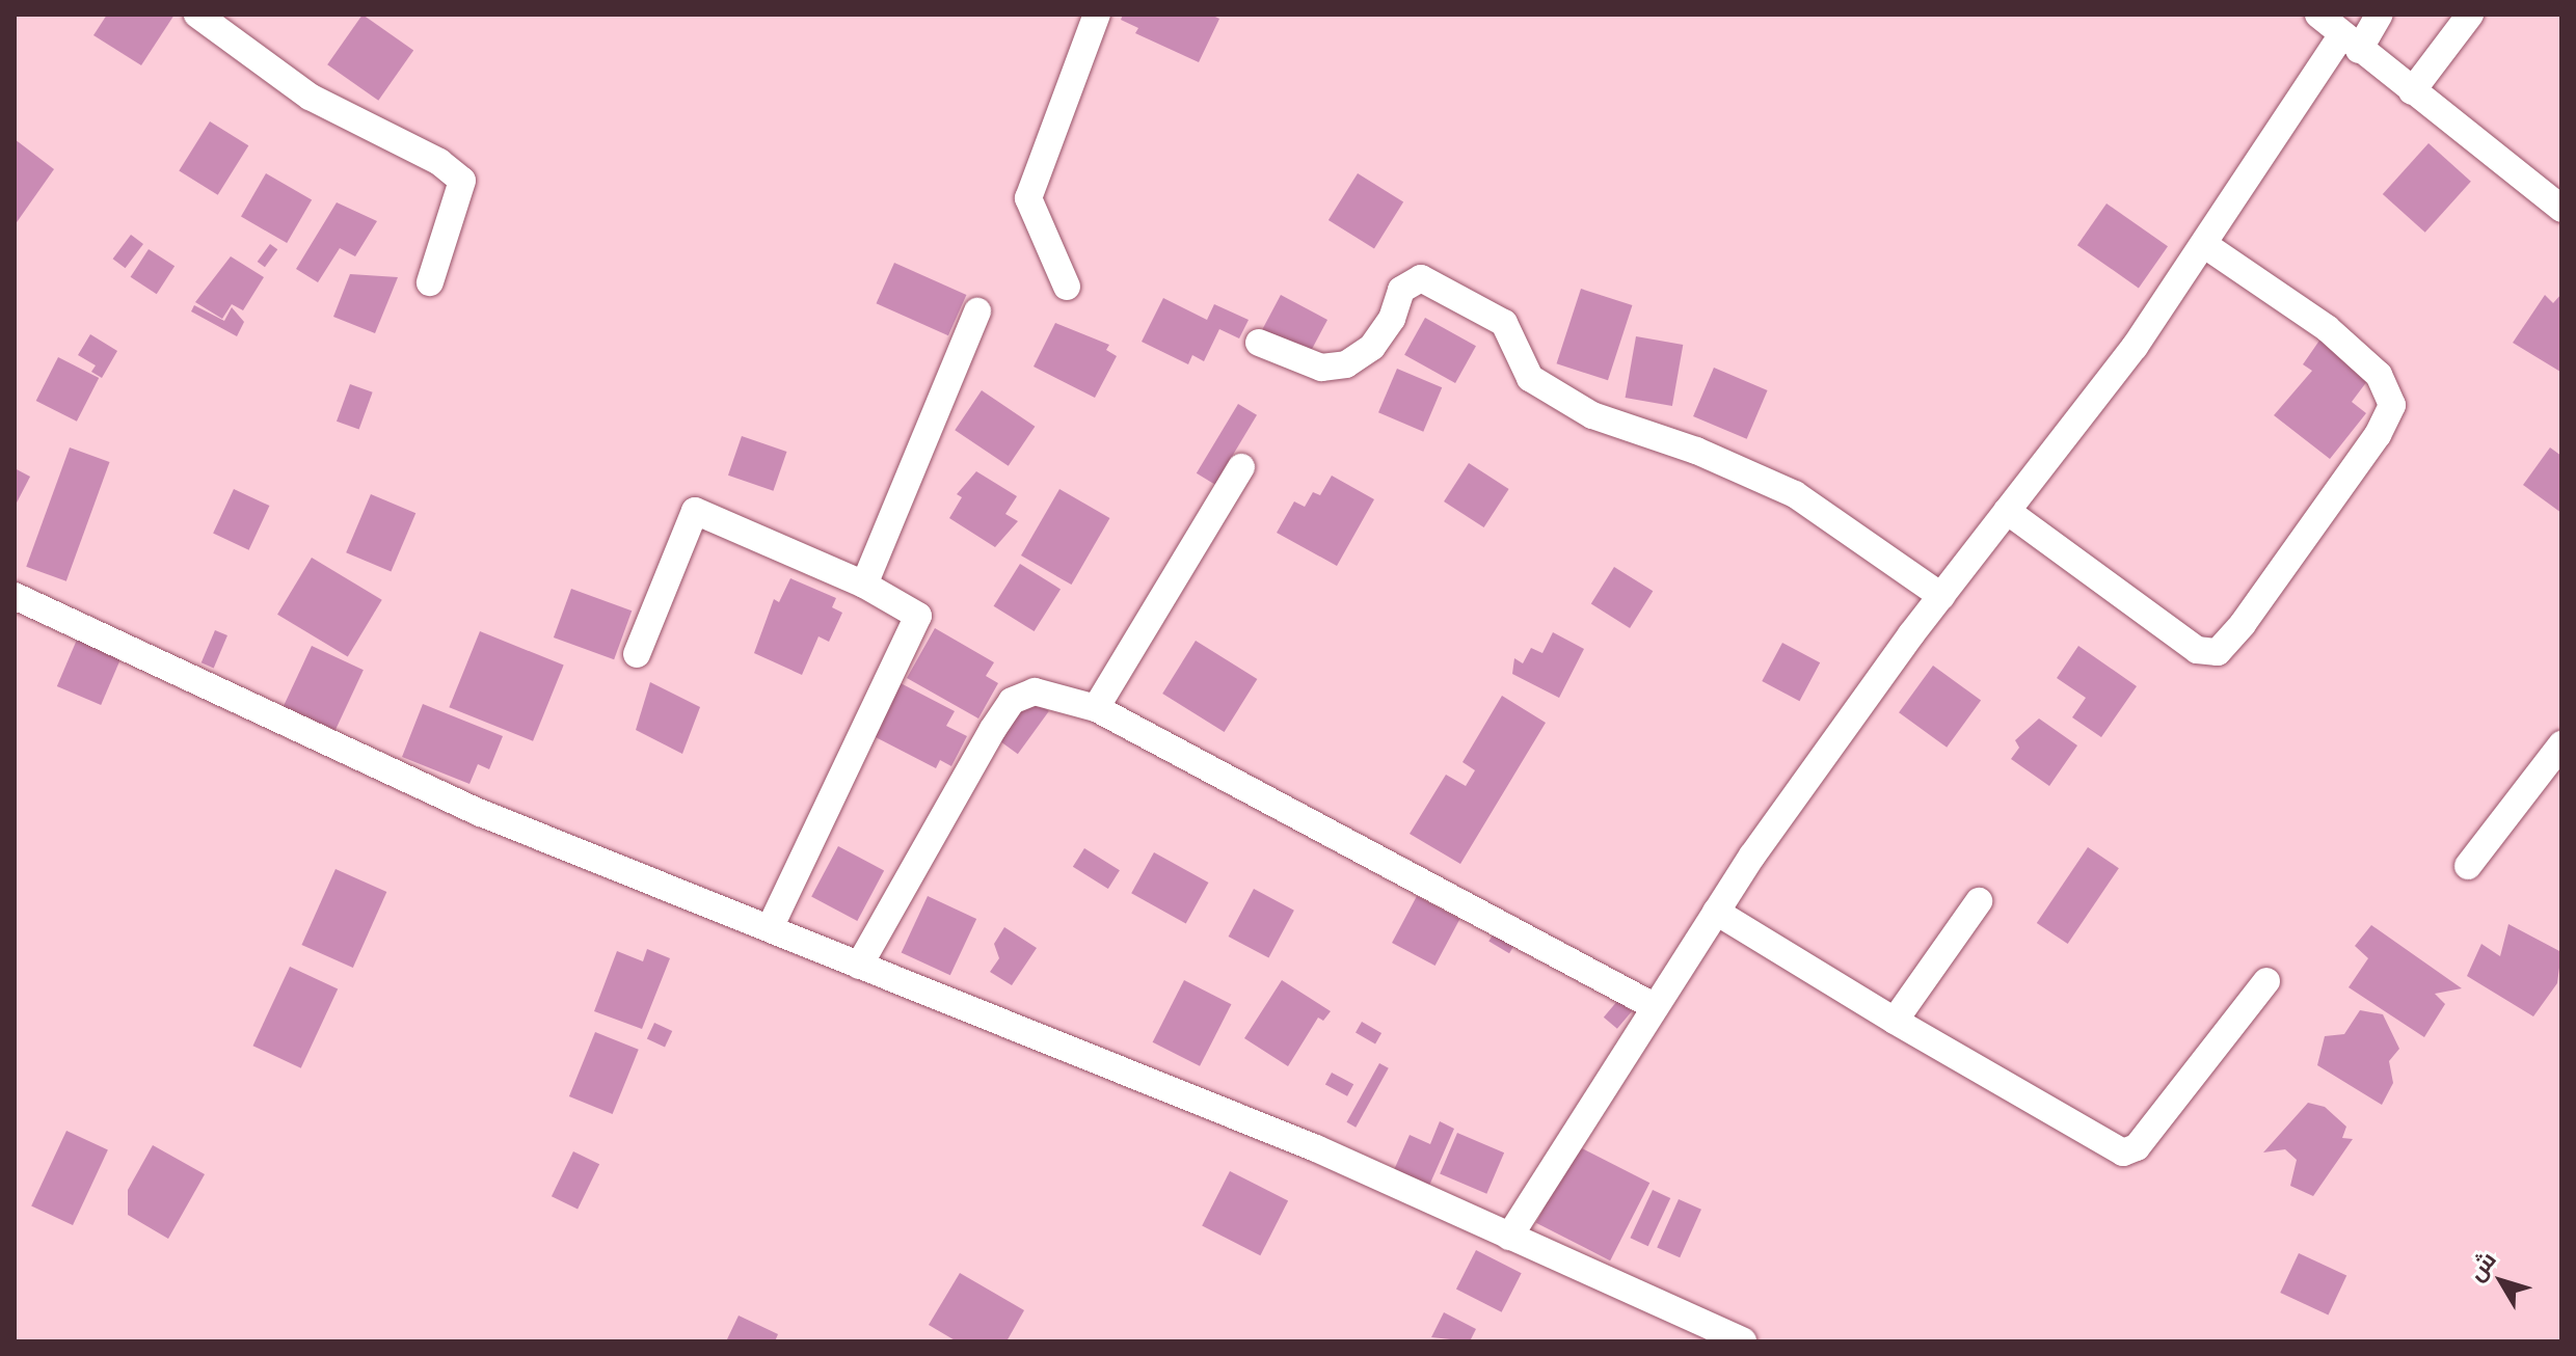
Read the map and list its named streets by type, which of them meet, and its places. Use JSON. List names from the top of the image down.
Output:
{
  "north": "top left"
}
